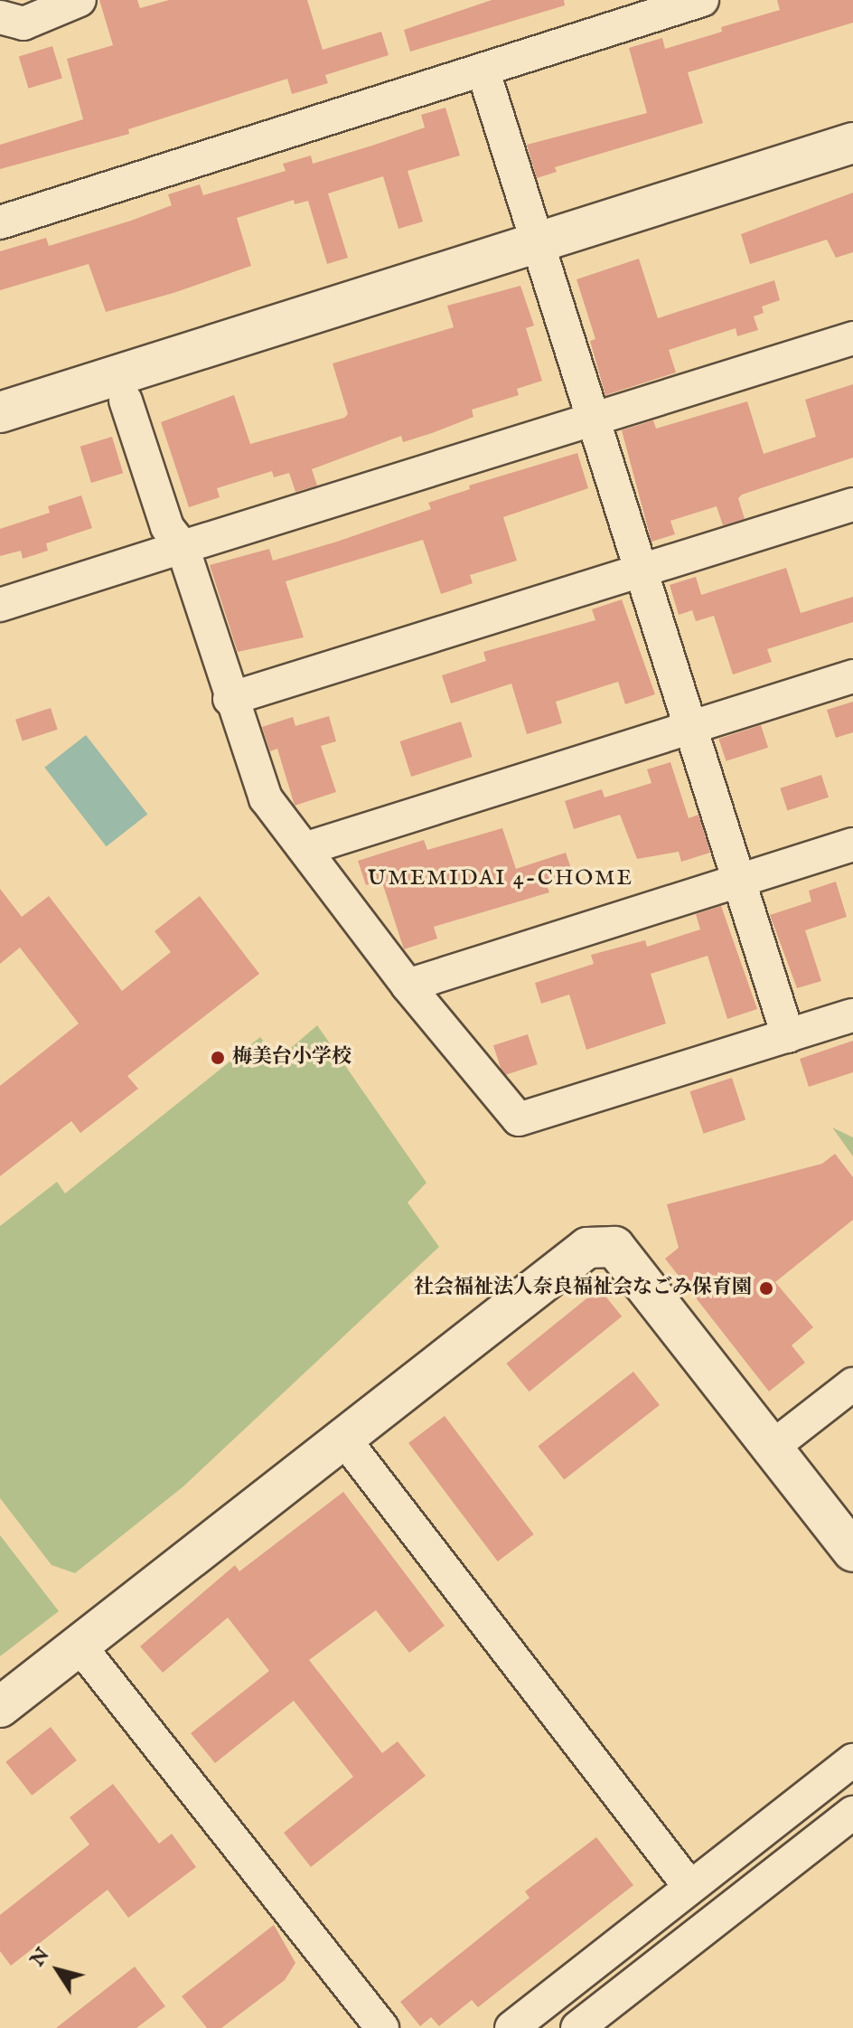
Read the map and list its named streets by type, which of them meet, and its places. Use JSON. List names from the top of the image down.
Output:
{
  "districts": ["UMEMIDAI 4-CHOME"],
  "places": ["梅美台小学校", "社会福祉法人奈良福祉会なごみ保育園"],
  "north": "top left"
}
